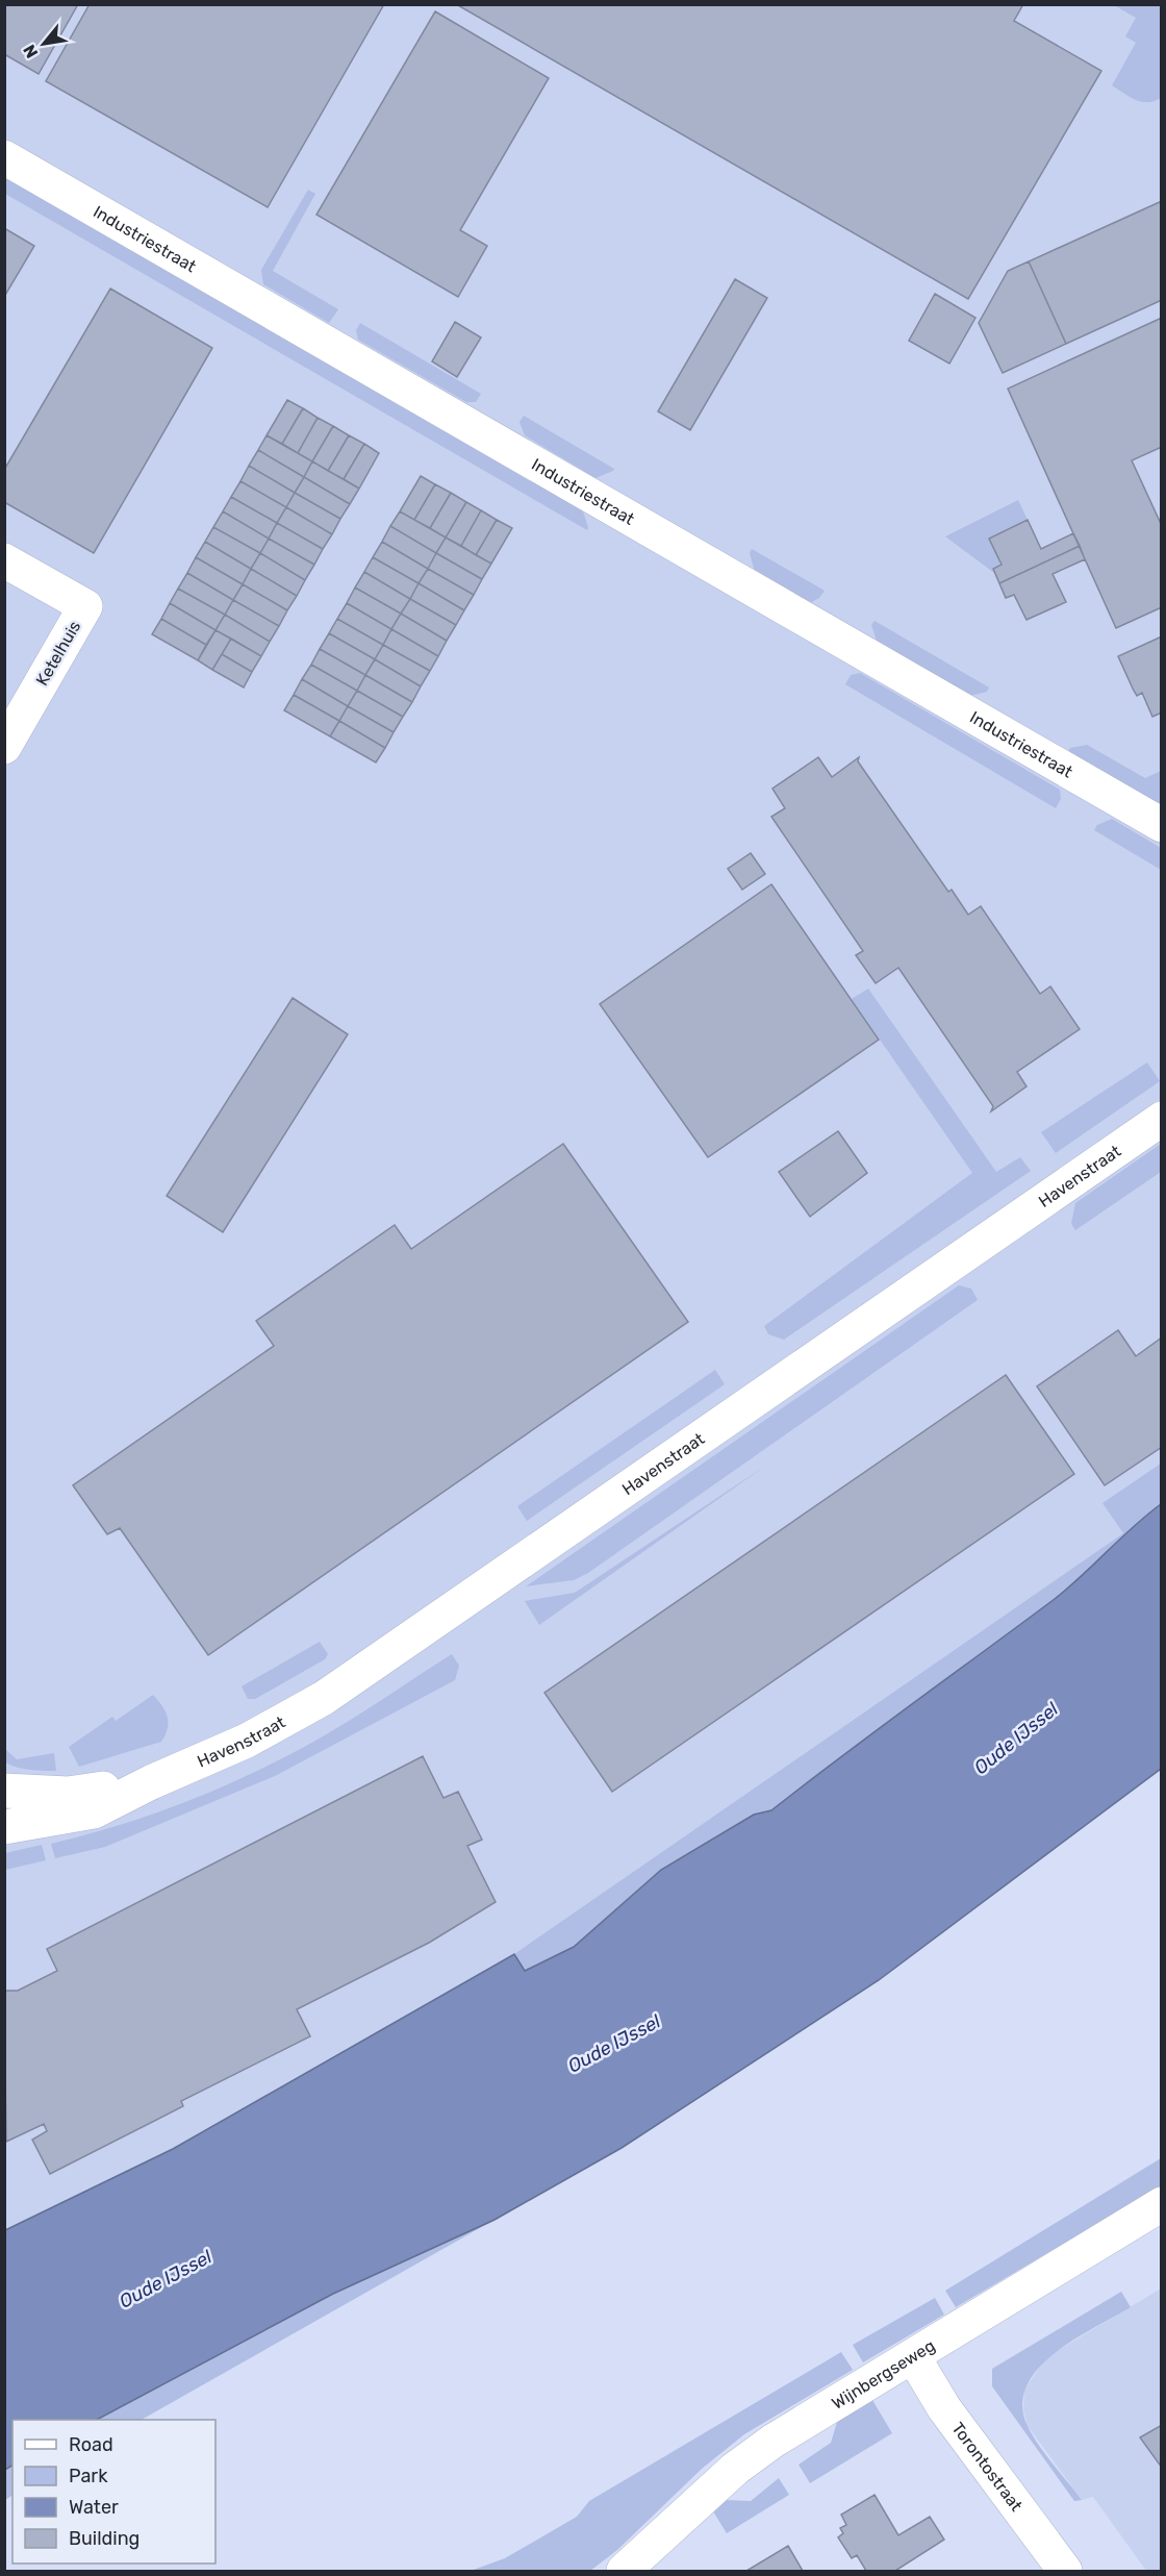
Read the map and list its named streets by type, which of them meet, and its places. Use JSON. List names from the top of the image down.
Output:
{
  "streets": {
    "street": [
      "Industriestraat",
      "Ketelhuis",
      "Havenstraat",
      "Wijnbergseweg",
      "Torontostraat"
    ]
  },
  "crossings": [
    ["Wijnbergseweg", "Torontostraat"]
  ],
  "water": ["Oude IJssel"],
  "legend": [
    "Road",
    "Park",
    "Water",
    "Building"
  ],
  "north": "bottom left"
}
